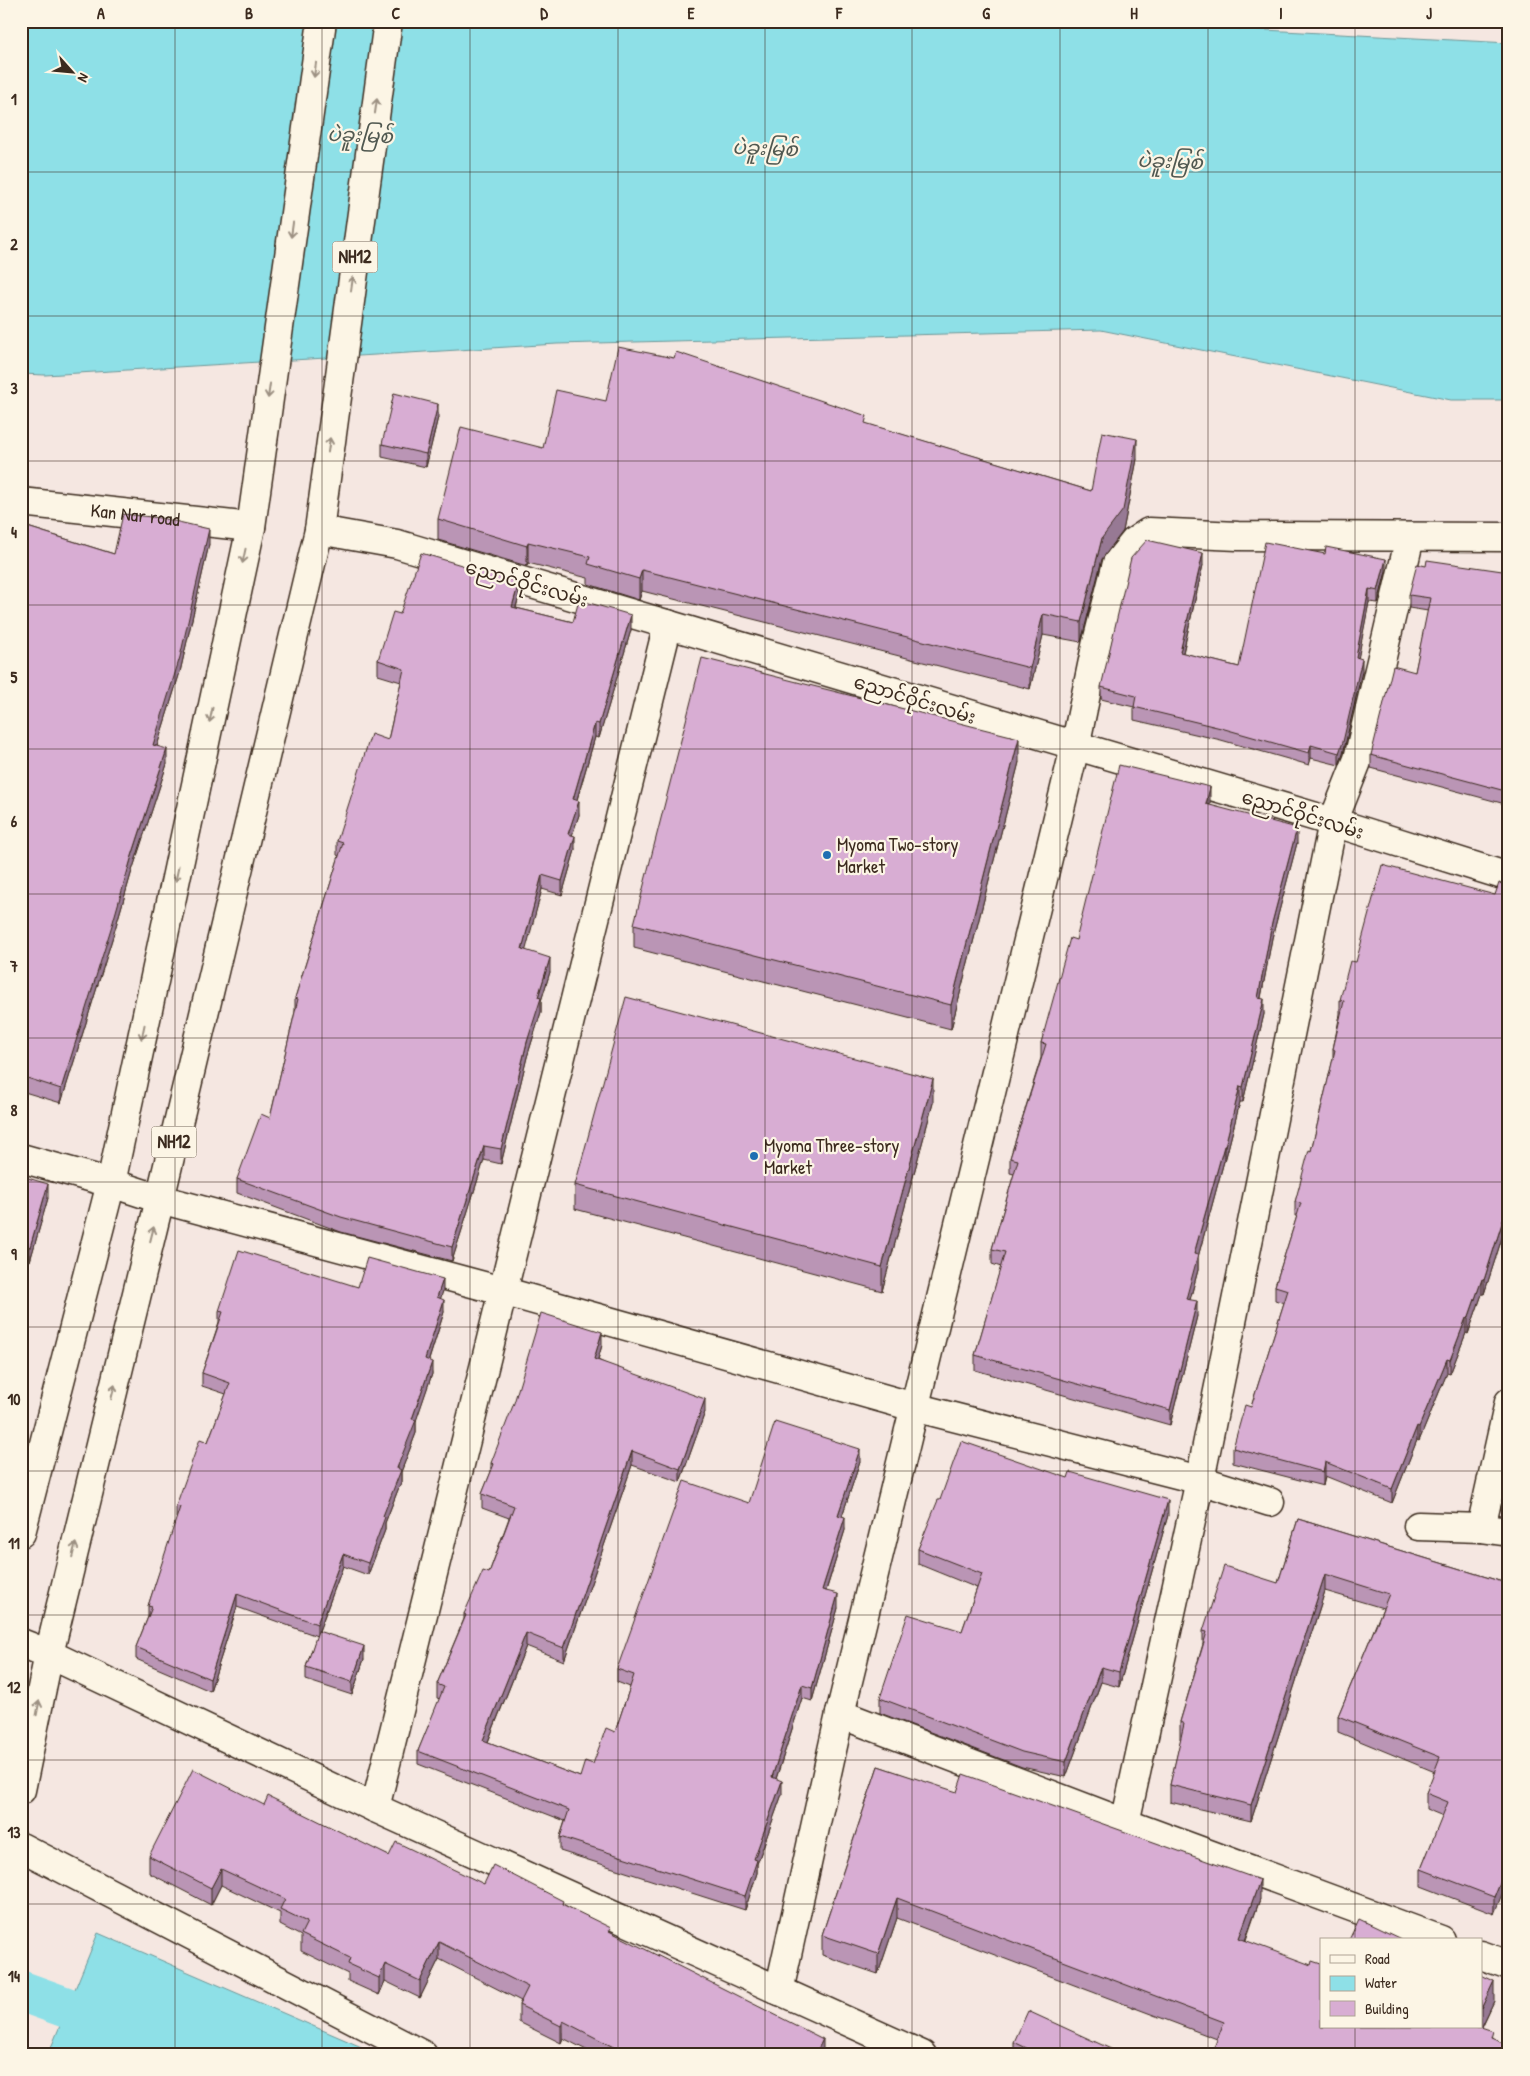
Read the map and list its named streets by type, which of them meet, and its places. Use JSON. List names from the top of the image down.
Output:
{
  "streets": {
    "main road": ["NH12", "Kan Nar road", "ညောင်ဝိုင်းလမ်း"]
  },
  "crossings": [
    ["NH12", "ညောင်ဝိုင်းလမ်း"]
  ],
  "water": ["ပဲခူးမြစ်"],
  "places": ["Myoma Two-story Market", "Myoma Three-story Market"],
  "legend": ["Road", "Water", "Building"],
  "north": "bottom right",
  "grid": {
    "columns": [
      "A",
      "B",
      "C",
      "D",
      "E",
      "F",
      "G",
      "H",
      "I",
      "J"
    ],
    "rows": [
      "1",
      "2",
      "3",
      "4",
      "5",
      "6",
      "7",
      "8",
      "9",
      "10",
      "11",
      "12",
      "13",
      "14"
    ]
  }
}
